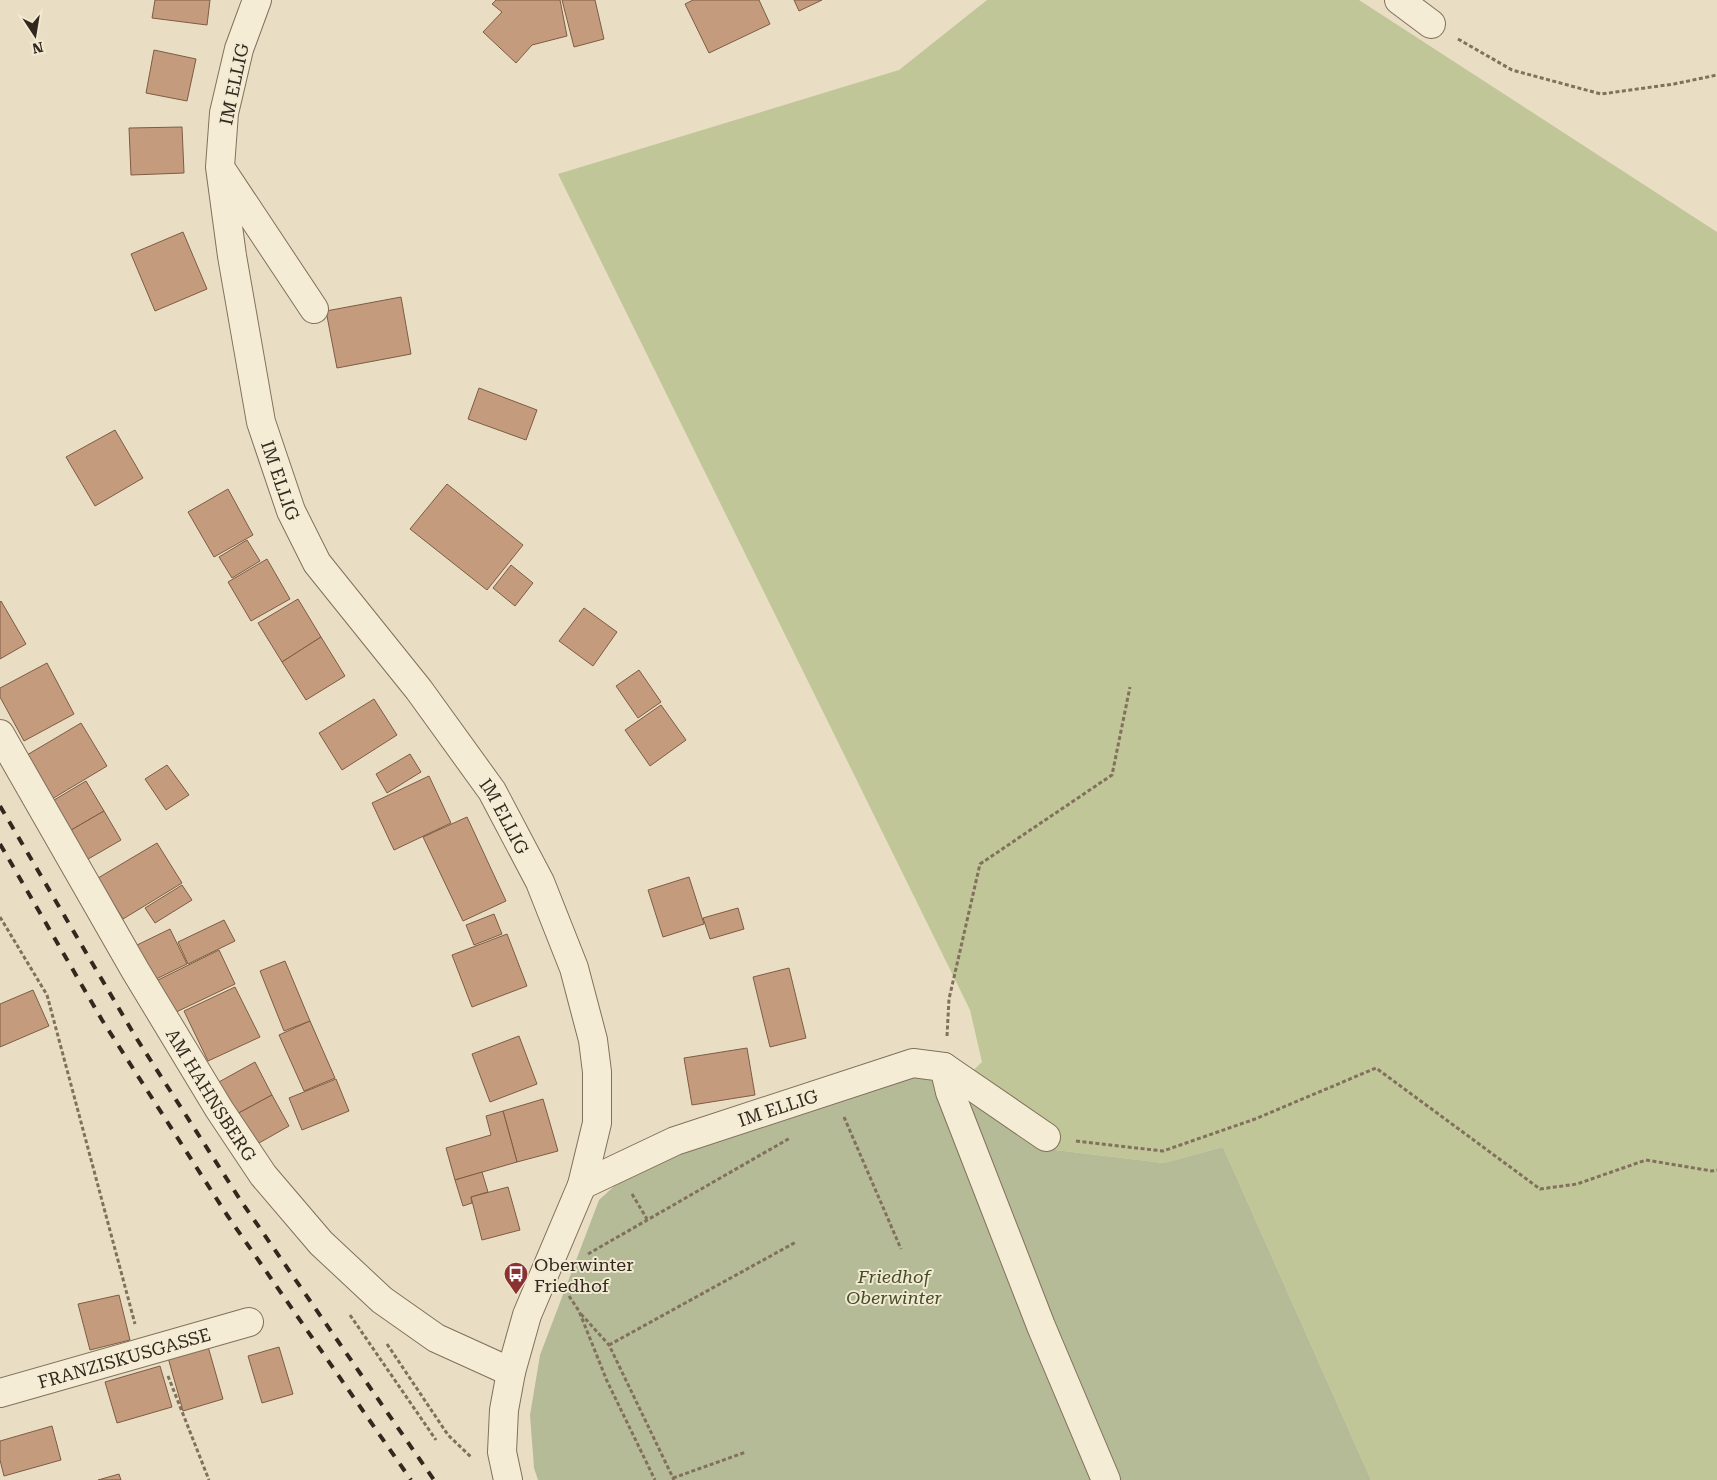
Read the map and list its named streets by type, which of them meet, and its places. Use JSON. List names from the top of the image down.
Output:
{
  "streets": {
    "street": ["IM ELLIG", "AM HAHNSBERG", "FRANZISKUSGASSE"]
  },
  "parks": ["Friedhof Oberwinter"],
  "places": {
    "bus stop": ["Oberwinter Friedhof"]
  },
  "north": "bottom"
}
